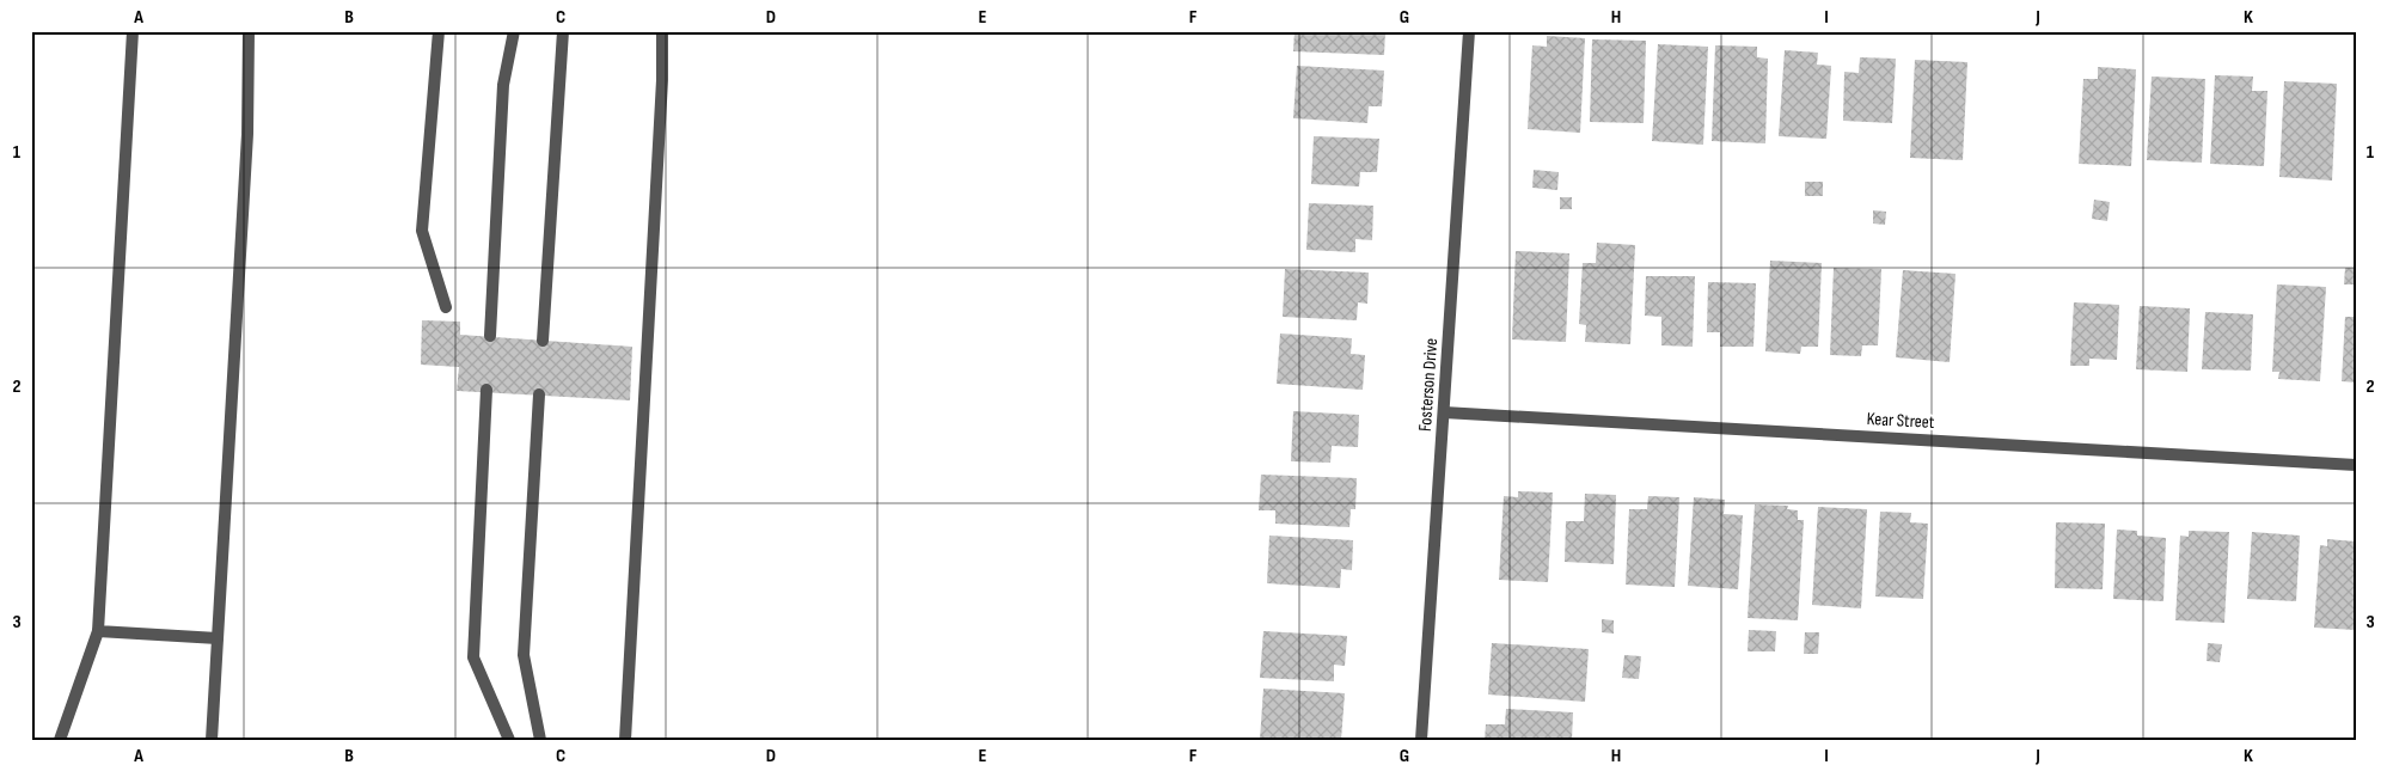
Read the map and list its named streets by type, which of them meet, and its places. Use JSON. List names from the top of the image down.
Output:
{
  "streets": {
    "street": ["Fosterson Drive", "Kear Street"]
  },
  "crossings": [
    ["Fosterson Drive", "Kear Street"]
  ],
  "grid": {
    "columns": [
      "A",
      "B",
      "C",
      "D",
      "E",
      "F",
      "G",
      "H",
      "I",
      "J",
      "K"
    ],
    "rows": ["1", "2", "3"]
  }
}
